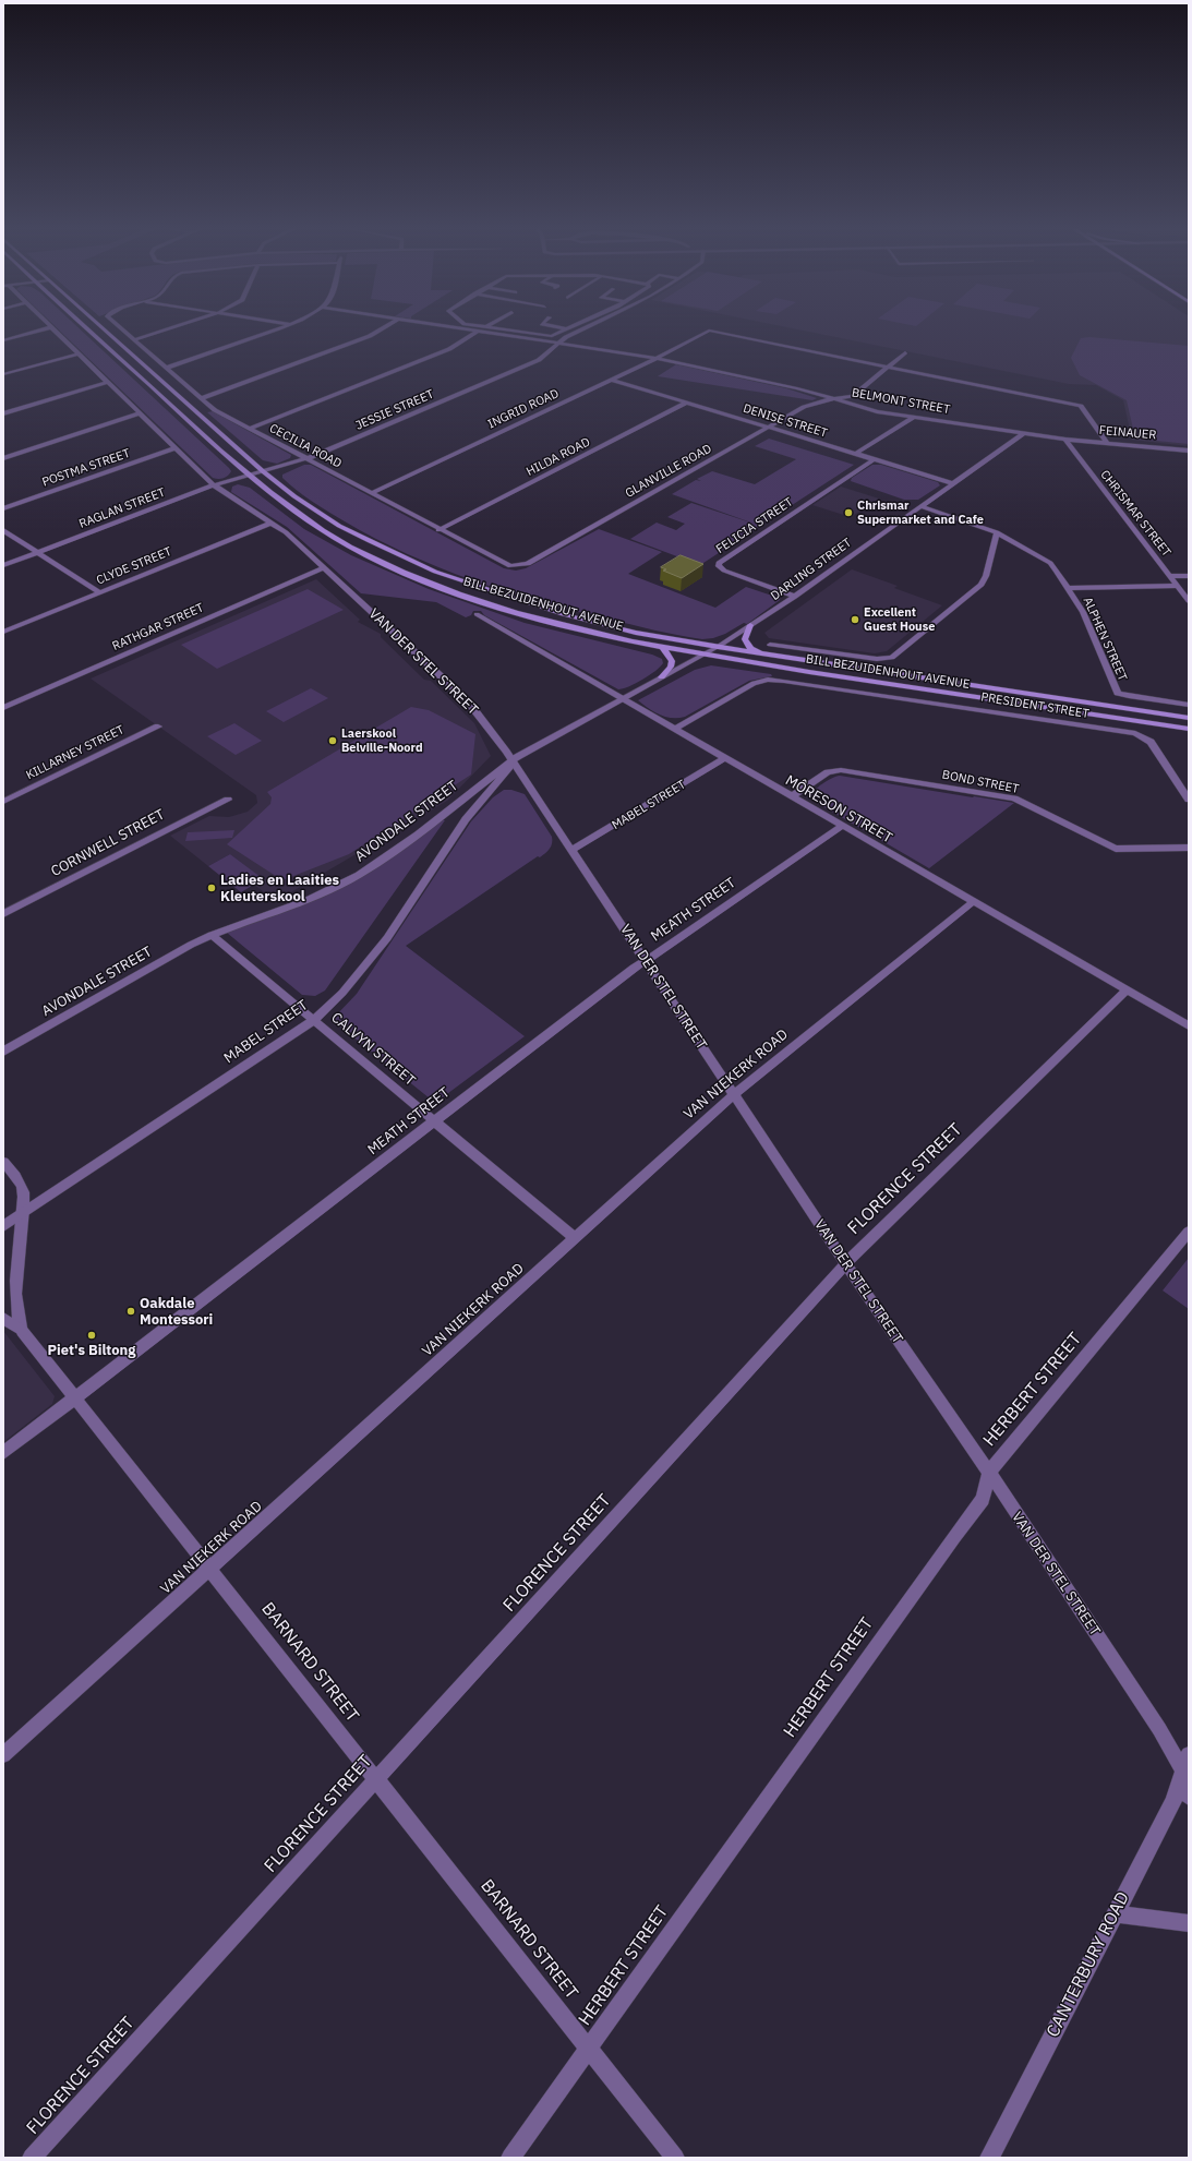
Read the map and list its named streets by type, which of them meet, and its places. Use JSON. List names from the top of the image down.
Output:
{
  "streets": {
    "main road": ["BILL BEZUIDENHOUT AVENUE"],
    "street": [
      "BELMONT STREET",
      "INGRID ROAD",
      "JESSIE STREET",
      "DENISE STREET",
      "FEINAUER",
      "CECILIA ROAD",
      "HILDA ROAD",
      "POSTMA STREET",
      "GLANVILLE ROAD",
      "RAGLAN STREET",
      "CHRISMAR STREET",
      "FELICIA STREET",
      "CLYDE STREET",
      "DARLING STREET",
      "RATHGAR STREET",
      "ALPHEN STREET",
      "VAN DER STEL STREET",
      "PRESIDENT STREET",
      "KILLARNEY STREET",
      "BOND STREET",
      "MABEL STREET",
      "MÔRESON STREET",
      "AVONDALE STREET",
      "CORNWELL STREET",
      "MEATH STREET",
      "CALVYN STREET",
      "VAN NIEKERK ROAD",
      "FLORENCE STREET",
      "HERBERT STREET",
      "BARNARD STREET",
      "CANTERBURY ROAD"
    ]
  },
  "crossings": [
    ["BELMONT STREET", "INGRID ROAD"],
    ["BELMONT STREET", "JESSIE STREET"],
    ["BELMONT STREET", "FEINAUER"],
    ["BELMONT STREET", "GLANVILLE ROAD"],
    ["BELMONT STREET", "CHRISMAR STREET"],
    ["BELMONT STREET", "DARLING STREET"],
    ["INGRID ROAD", "DENISE STREET"],
    ["INGRID ROAD", "CECILIA ROAD"],
    ["INGRID ROAD", "GLANVILLE ROAD"],
    ["JESSIE STREET", "CECILIA ROAD"],
    ["JESSIE STREET", "RAGLAN STREET"],
    ["JESSIE STREET", "BILL BEZUIDENHOUT AVENUE"],
    ["DENISE STREET", "HILDA ROAD"],
    ["DENISE STREET", "GLANVILLE ROAD"],
    ["DENISE STREET", "FELICIA STREET"],
    ["DENISE STREET", "DARLING STREET"],
    ["FEINAUER", "CHRISMAR STREET"],
    ["CECILIA ROAD", "HILDA ROAD"],
    ["CECILIA ROAD", "GLANVILLE ROAD"],
    ["POSTMA STREET", "VAN DER STEL STREET"],
    ["RAGLAN STREET", "BILL BEZUIDENHOUT AVENUE"],
    ["RAGLAN STREET", "VAN DER STEL STREET"],
    ["FELICIA STREET", "DARLING STREET"],
    ["CLYDE STREET", "VAN DER STEL STREET"],
    ["DARLING STREET", "BILL BEZUIDENHOUT AVENUE"],
    ["DARLING STREET", "ALPHEN STREET"],
    ["DARLING STREET", "AVONDALE STREET"],
    ["BILL BEZUIDENHOUT AVENUE", "AVONDALE STREET"],
    ["RATHGAR STREET", "VAN DER STEL STREET"],
    ["VAN DER STEL STREET", "MABEL STREET"],
    ["VAN DER STEL STREET", "AVONDALE STREET"],
    ["VAN DER STEL STREET", "MEATH STREET"],
    ["VAN DER STEL STREET", "VAN NIEKERK ROAD"],
    ["VAN DER STEL STREET", "FLORENCE STREET"],
    ["VAN DER STEL STREET", "HERBERT STREET"],
    ["VAN DER STEL STREET", "CANTERBURY ROAD"],
    ["PRESIDENT STREET", "MÔRESON STREET"],
    ["BOND STREET", "MÔRESON STREET"],
    ["MABEL STREET", "MÔRESON STREET"],
    ["MABEL STREET", "AVONDALE STREET"],
    ["MABEL STREET", "CALVYN STREET"],
    ["MABEL STREET", "BARNARD STREET"],
    ["MÔRESON STREET", "AVONDALE STREET"],
    ["MÔRESON STREET", "MEATH STREET"],
    ["MÔRESON STREET", "VAN NIEKERK ROAD"],
    ["MÔRESON STREET", "FLORENCE STREET"],
    ["AVONDALE STREET", "CALVYN STREET"],
    ["MEATH STREET", "CALVYN STREET"],
    ["MEATH STREET", "BARNARD STREET"],
    ["CALVYN STREET", "VAN NIEKERK ROAD"],
    ["VAN NIEKERK ROAD", "BARNARD STREET"],
    ["FLORENCE STREET", "BARNARD STREET"],
    ["HERBERT STREET", "BARNARD STREET"]
  ],
  "places": [
    "Chrismar Supermarket and Cafe",
    "Excellent Guest House",
    "Laerskool Belville-Noord",
    "Ladies en Laaities Kleuterskool",
    "Oakdale Montessori",
    "Piet's Biltong"
  ]
}
